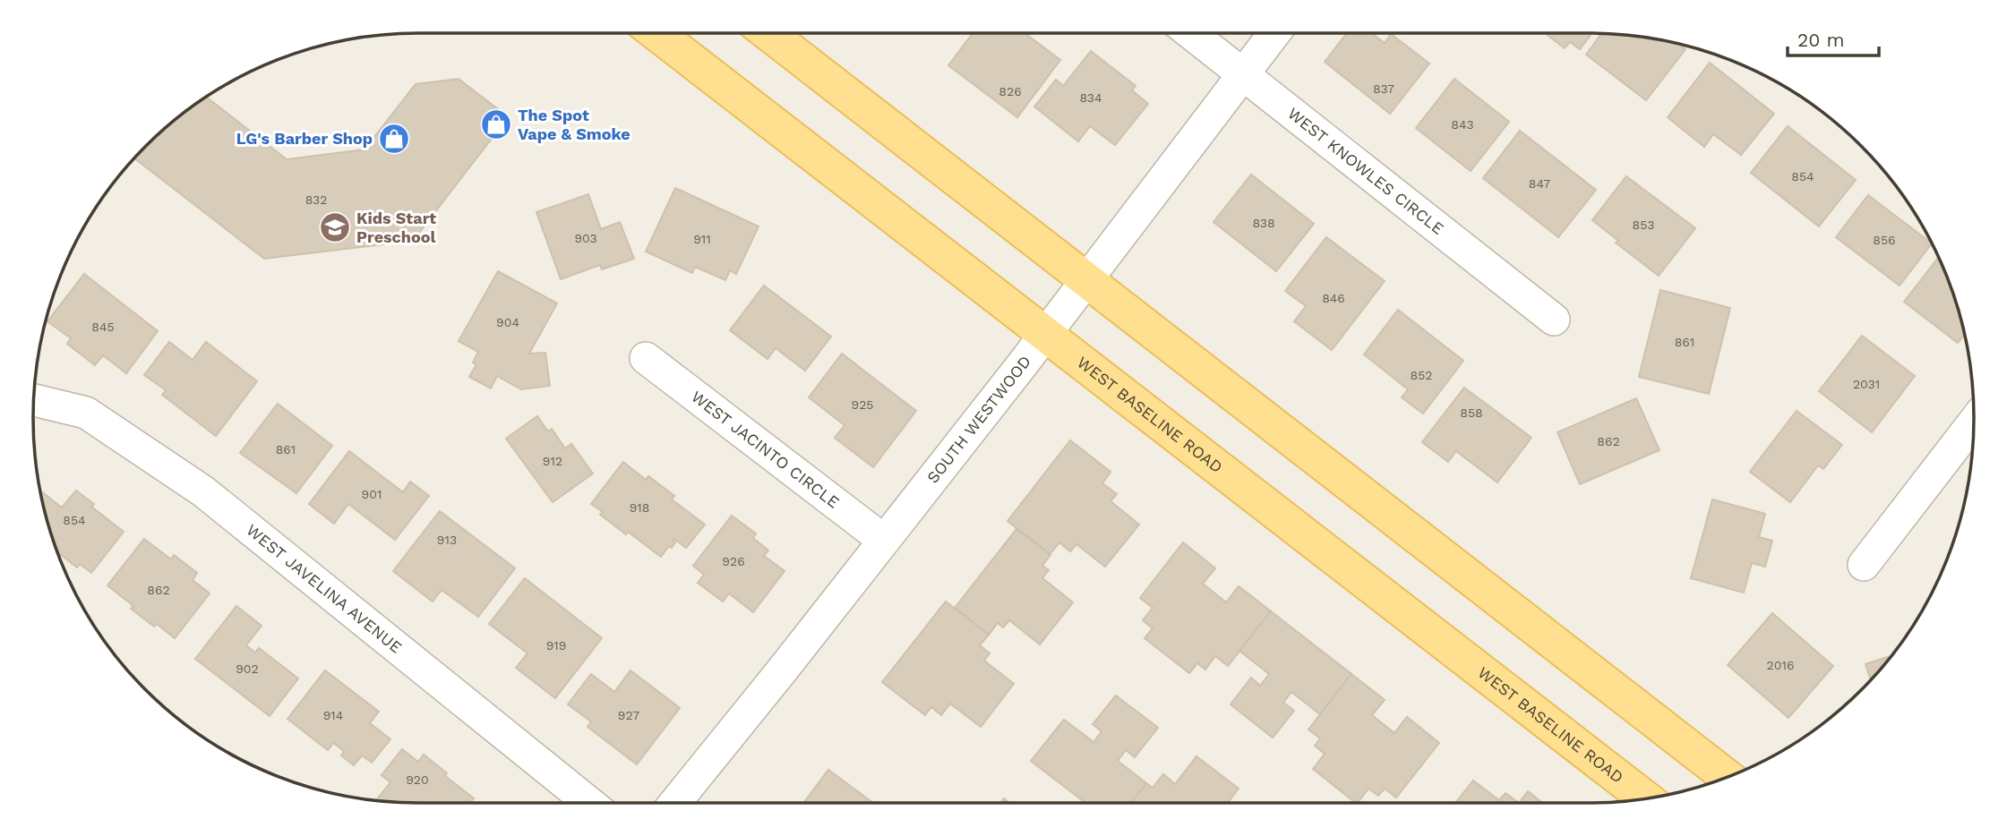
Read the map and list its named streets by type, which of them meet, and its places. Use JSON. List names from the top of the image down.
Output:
{
  "streets": {
    "main road": ["WEST BASELINE ROAD"],
    "street": [
      "WEST KNOWLES CIRCLE",
      "SOUTH WESTWOOD",
      "WEST JACINTO CIRCLE",
      "WEST JAVELINA AVENUE"
    ]
  },
  "crossings": [
    ["WEST KNOWLES CIRCLE", "SOUTH WESTWOOD"],
    ["WEST BASELINE ROAD", "SOUTH WESTWOOD"],
    ["SOUTH WESTWOOD", "WEST JACINTO CIRCLE"]
  ],
  "places": {
    "shop": ["The Spot Vape & Smoke", "LG's Barber Shop"],
    "school or university": ["Kids Start Preschool"]
  },
  "house_numbers": [
    "837",
    "826",
    "834",
    "843",
    "854",
    "847",
    "832",
    "838",
    "853",
    "903",
    "911",
    "856",
    "846",
    "904",
    "845",
    "861",
    "852",
    "2031",
    "925",
    "858",
    "862",
    "861",
    "912",
    "901",
    "918",
    "854",
    "913",
    "926",
    "862",
    "919",
    "2016",
    "902",
    "914",
    "927",
    "920"
  ],
  "scale_bar": "20 m"
}
